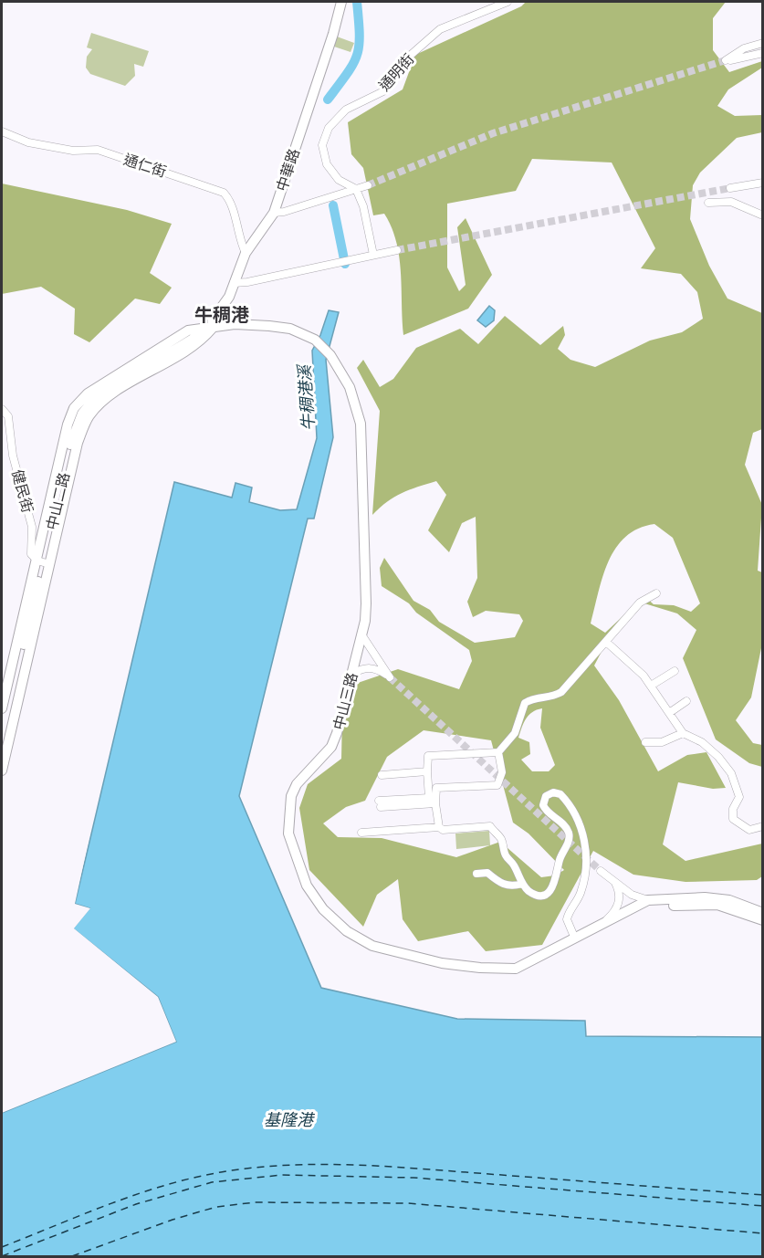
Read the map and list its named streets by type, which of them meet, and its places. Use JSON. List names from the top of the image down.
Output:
{
  "streets": {
    "street": [
      "通明街",
      "通仁街",
      "中華路",
      "健民街",
      "中山二路",
      "中山三路"
    ]
  },
  "crossings": [
    ["通仁街", "中華路"],
    ["中華路", "中山二路"],
    ["健民街", "中山二路"],
    ["中山二路", "中山三路"]
  ],
  "districts": ["牛稠港"],
  "water": ["牛稠港溪", "基隆港"]
}
